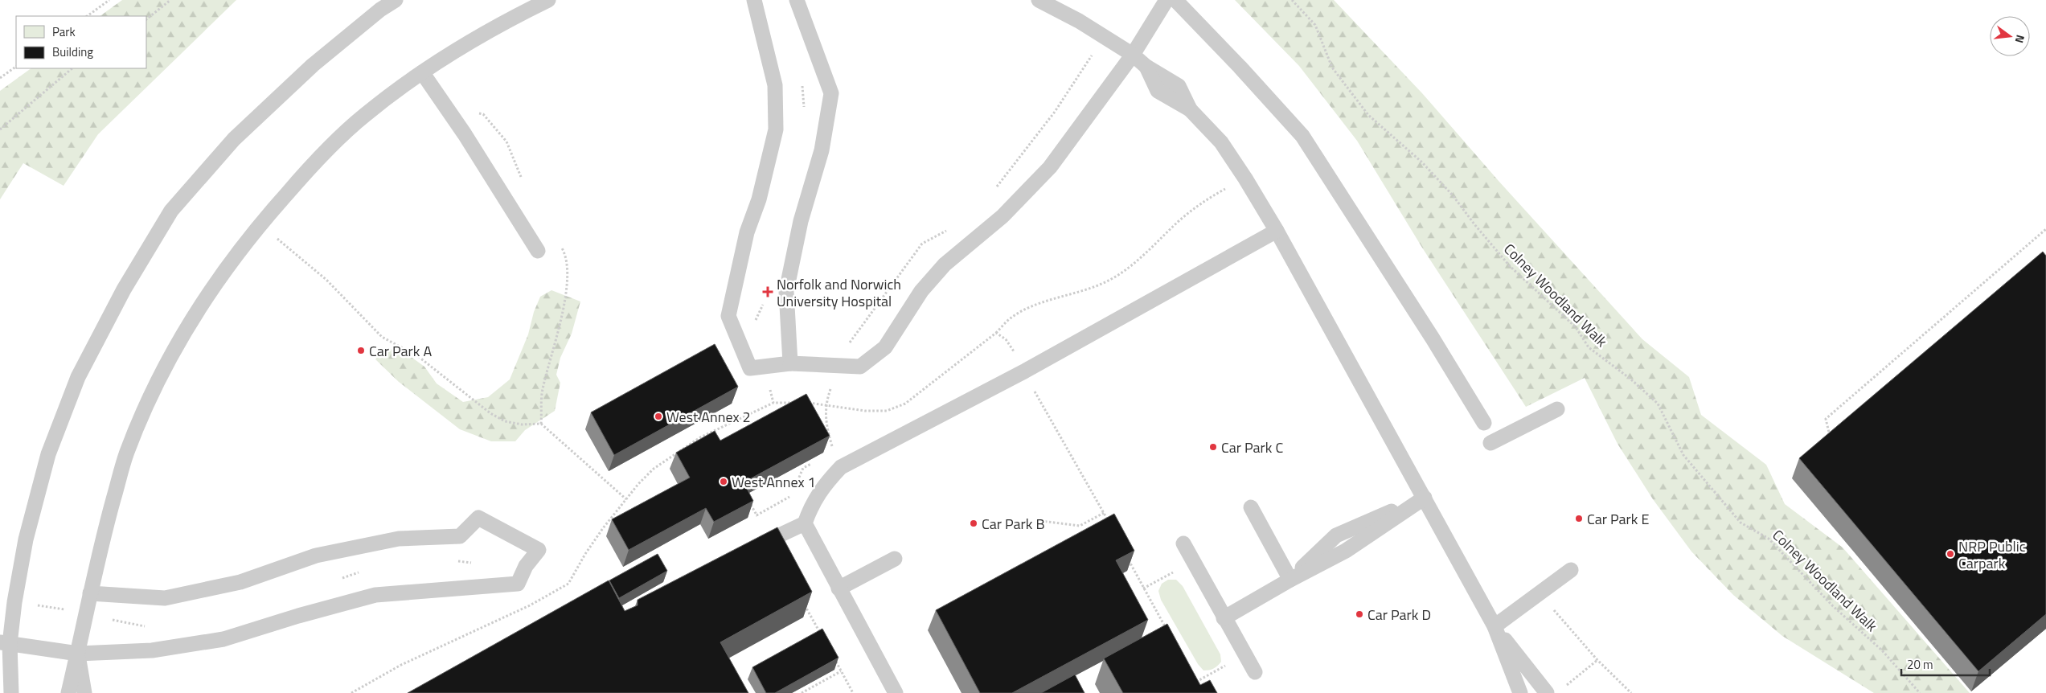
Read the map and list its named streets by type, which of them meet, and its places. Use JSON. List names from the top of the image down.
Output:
{
  "streets": {
    "path": ["Colney Woodland Walk"]
  },
  "places": {
    "health": ["Norfolk and Norwich University Hospital"],
    "other": [
      "Car Park A",
      "West Annex 2",
      "Car Park C",
      "West Annex 1",
      "Car Park E",
      "Car Park B",
      "NRP Public Carpark",
      "Car Park D"
    ]
  },
  "legend": ["Park", "Building"],
  "scale_bar": "20 m",
  "north": "right"
}
